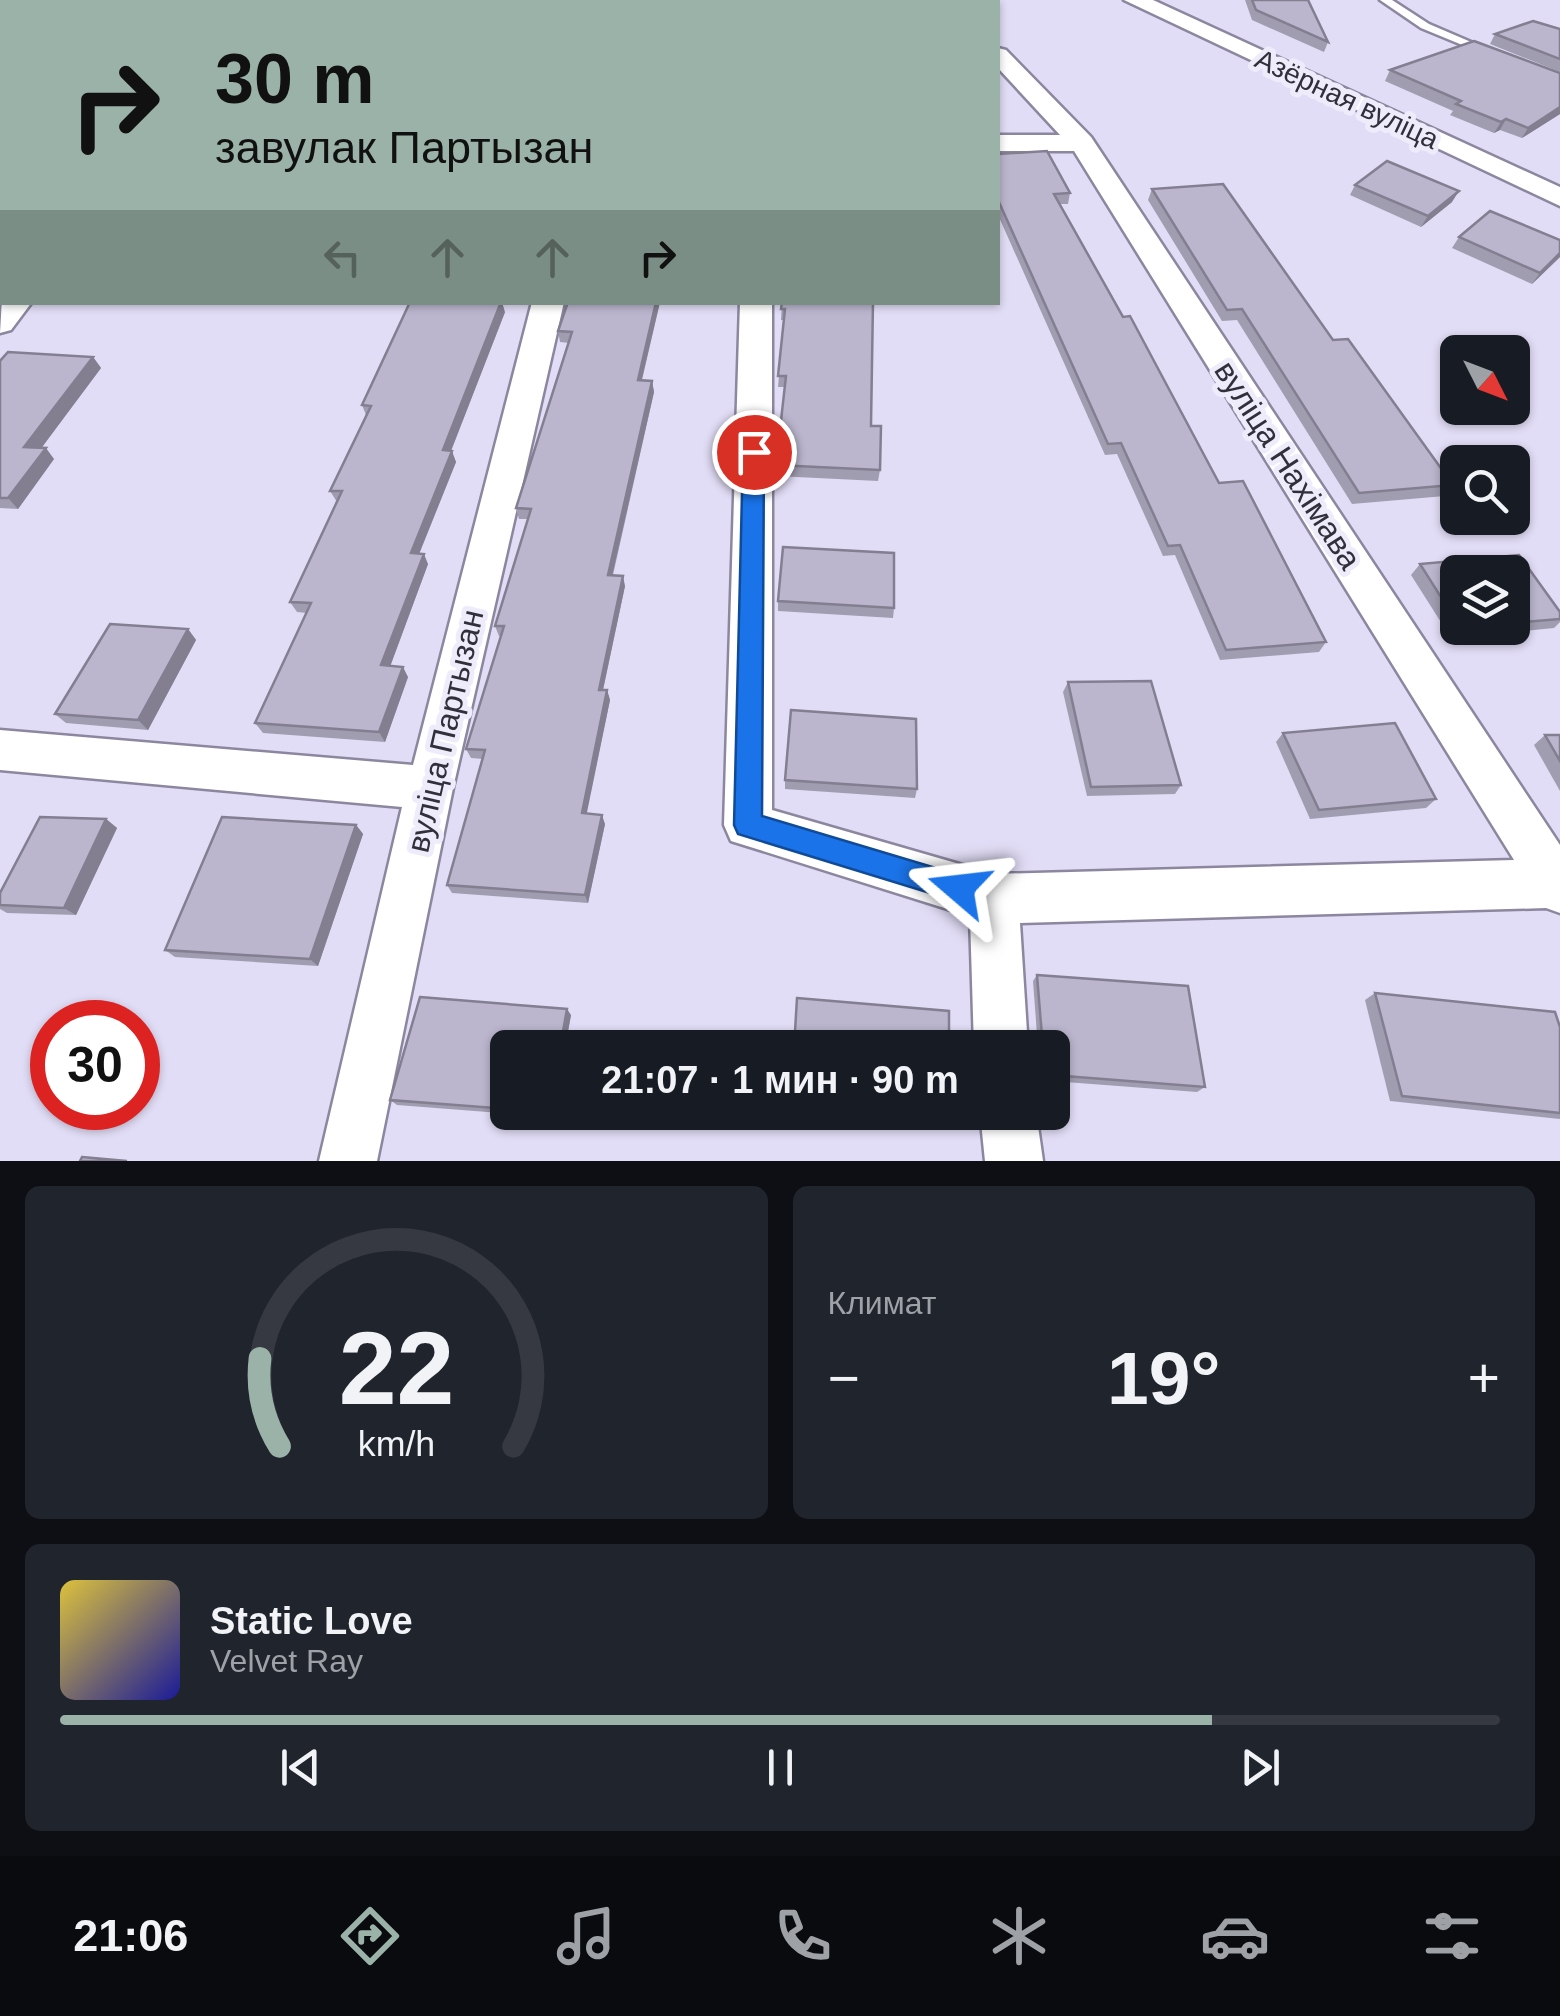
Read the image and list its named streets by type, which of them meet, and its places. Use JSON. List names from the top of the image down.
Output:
{
  "streets": {
    "street": ["Азёрная вуліца", "вуліца Нахімава", "вуліца Партызан"]
  },
  "north": "bottom right",
  "page": {
    "turn": ["30 m", "завулак Партызан"],
    "limit": "30",
    "trip": "21:07 · 1 мин · 90 m",
    "tile": "Климат",
    "heat": ["−", "19°", "+"],
    "song": ["Static Love", "Velvet Ray"],
    "tabs": "21:06",
    "gauge": ["22", "km/h"]
  }
}
